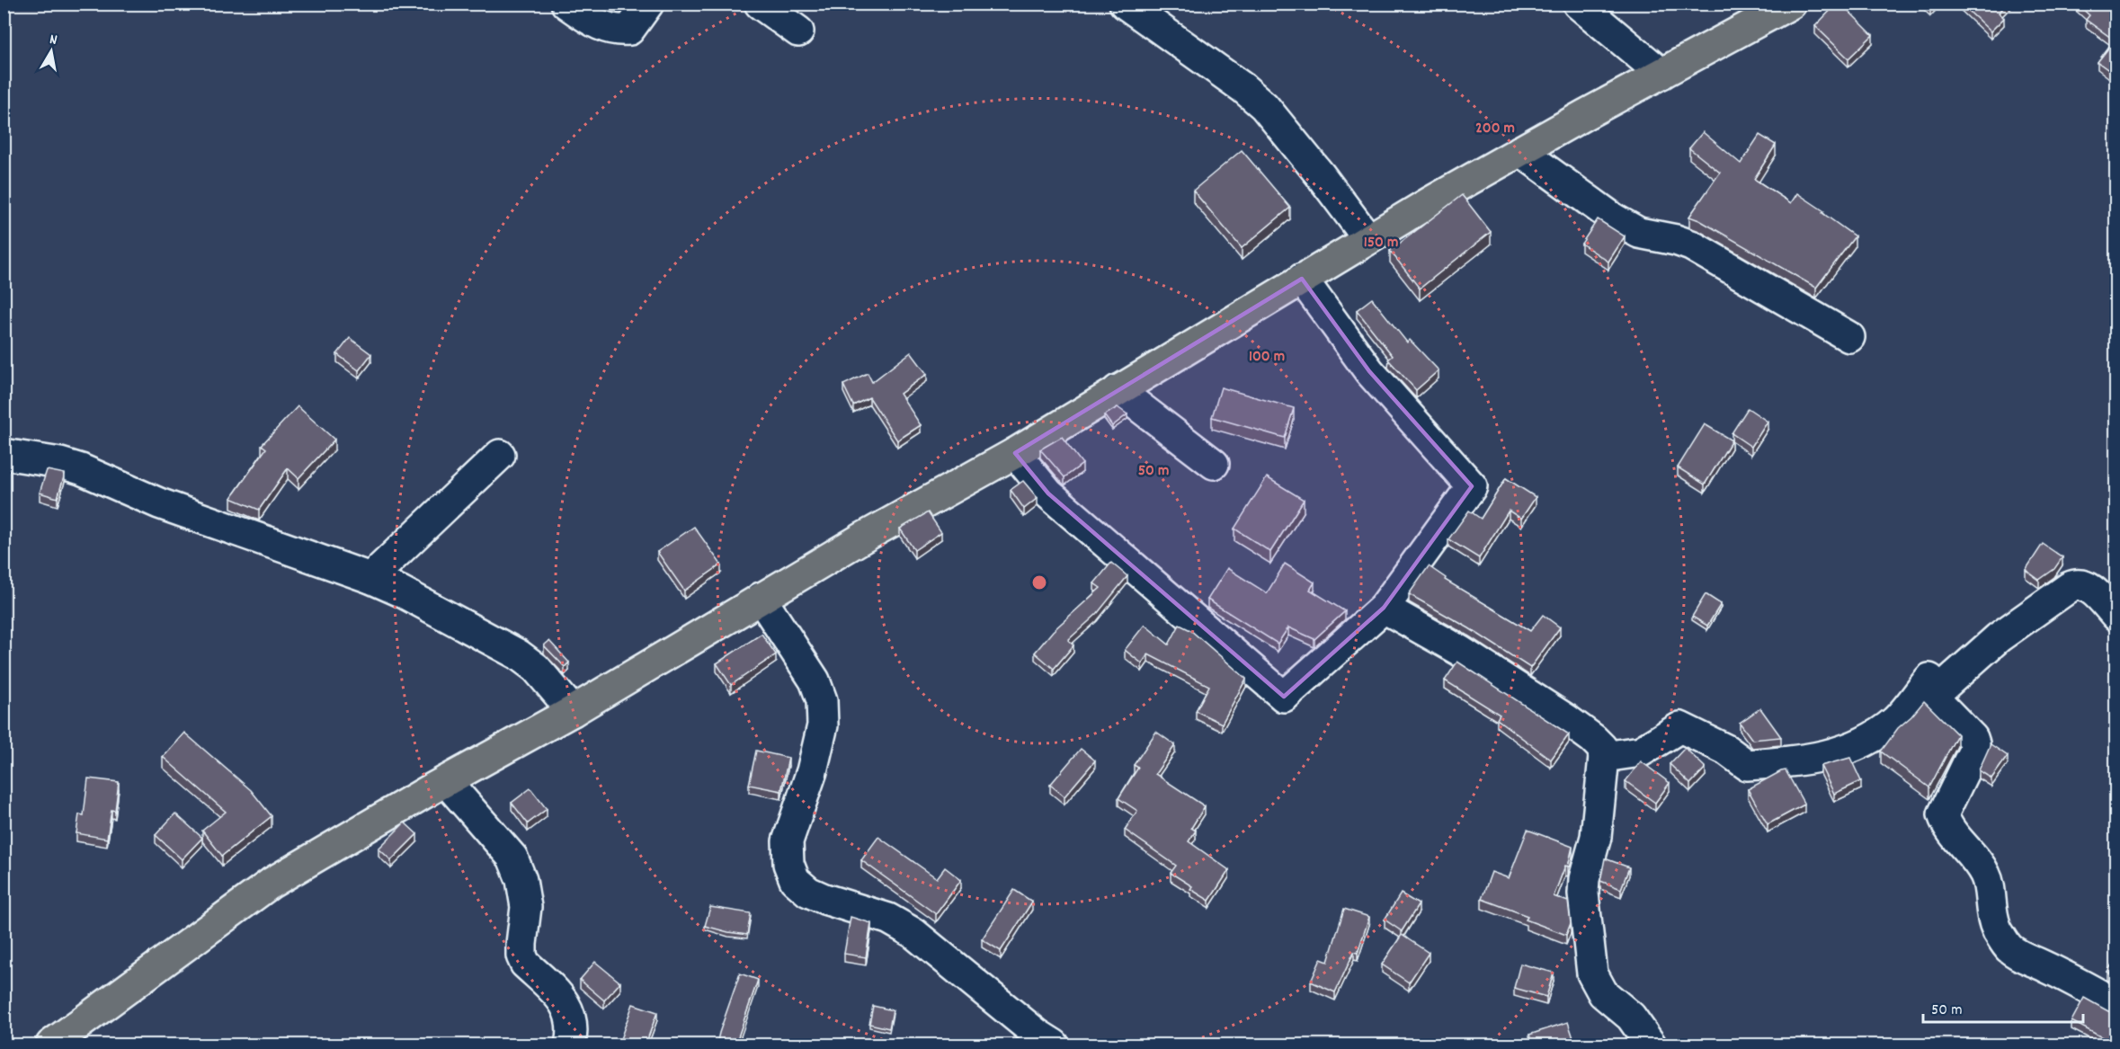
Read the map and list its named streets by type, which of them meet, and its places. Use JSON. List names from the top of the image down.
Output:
{
  "scale_bar": "50 m",
  "north": "top",
  "rings": [
    "200 m",
    "150 m",
    "100 m",
    "50 m"
  ]
}
